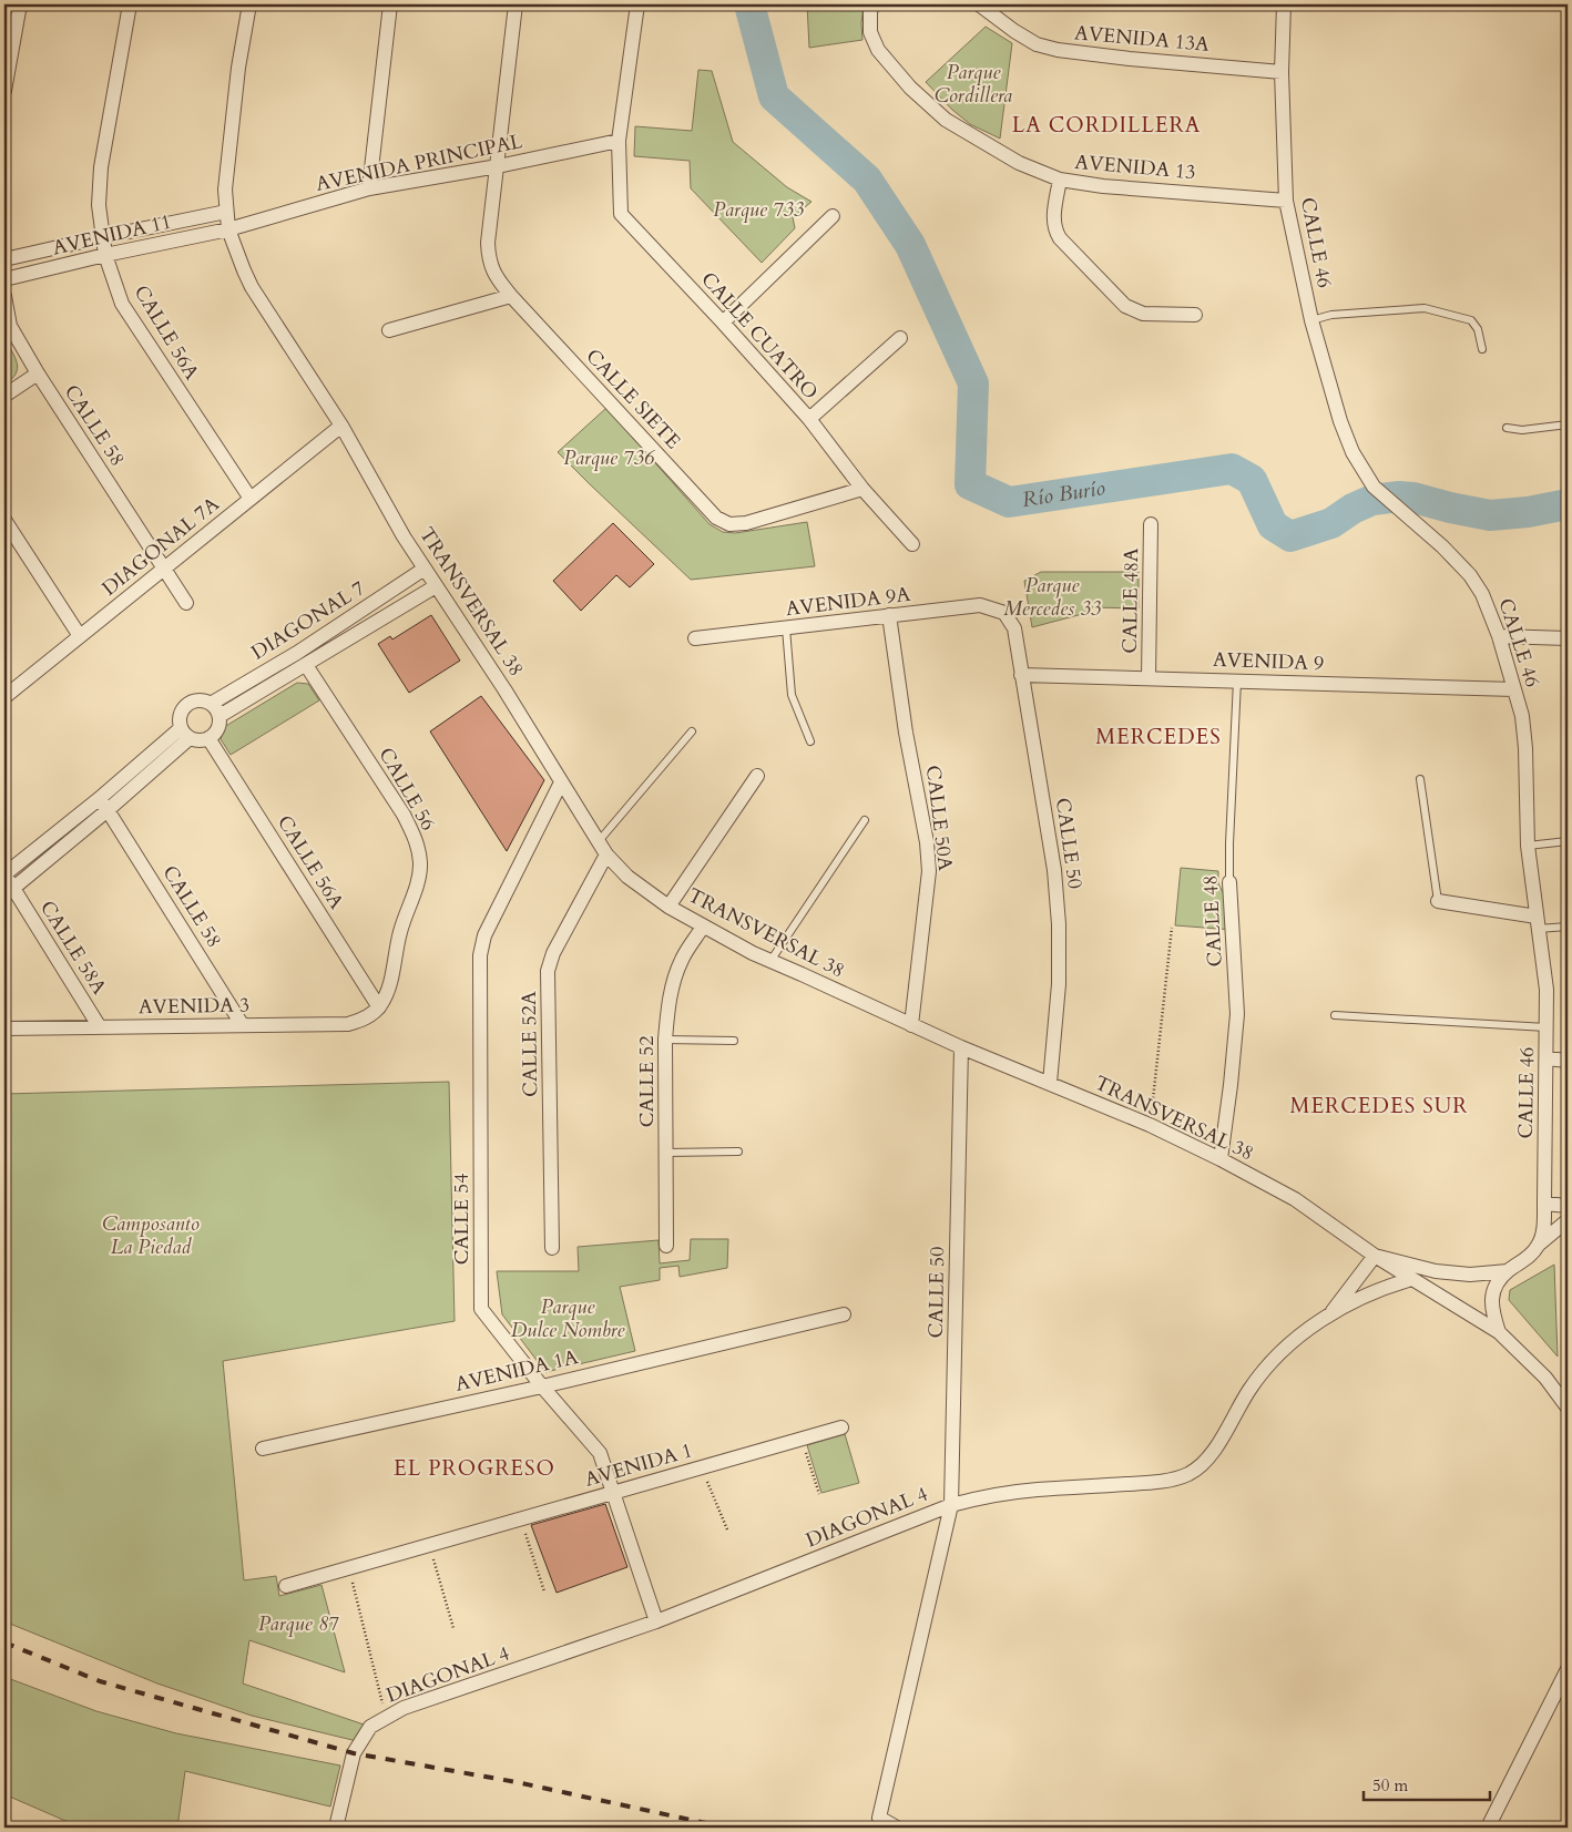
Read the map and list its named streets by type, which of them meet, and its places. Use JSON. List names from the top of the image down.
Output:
{
  "streets": {
    "street": [
      "AVENIDA 13A",
      "AVENIDA PRINCIPAL",
      "AVENIDA 13",
      "AVENIDA 11",
      "CALLE 46",
      "CALLE 56A",
      "CALLE CUATRO",
      "CALLE SIETE",
      "CALLE 58",
      "DIAGONAL 7A",
      "CALLE 48A",
      "TRANSVERSAL 38",
      "AVENIDA 9A",
      "DIAGONAL 7",
      "AVENIDA 9",
      "CALLE 56",
      "CALLE 50A",
      "CALLE 50",
      "CALLE 48",
      "CALLE 58A",
      "AVENIDA 3",
      "CALLE 52A",
      "CALLE 52",
      "CALLE 54",
      "AVENIDA 1A",
      "AVENIDA 1",
      "DIAGONAL 4"
    ]
  },
  "crossings": [
    ["AVENIDA 13A", "CALLE 46"],
    ["AVENIDA PRINCIPAL", "AVENIDA 11"],
    ["AVENIDA PRINCIPAL", "CALLE CUATRO"],
    ["AVENIDA PRINCIPAL", "CALLE SIETE"],
    ["AVENIDA PRINCIPAL", "TRANSVERSAL 38"],
    ["AVENIDA 13", "CALLE 46"],
    ["AVENIDA 11", "CALLE 56A"],
    ["AVENIDA 11", "TRANSVERSAL 38"],
    ["CALLE 46", "AVENIDA 9"],
    ["CALLE 56A", "DIAGONAL 7A"],
    ["CALLE 56A", "DIAGONAL 7"],
    ["CALLE 56A", "CALLE 56"],
    ["CALLE 56A", "AVENIDA 3"],
    ["CALLE CUATRO", "CALLE SIETE"],
    ["CALLE 58", "DIAGONAL 7A"],
    ["CALLE 58", "AVENIDA 3"],
    ["DIAGONAL 7A", "TRANSVERSAL 38"],
    ["CALLE 48A", "AVENIDA 9"],
    ["TRANSVERSAL 38", "DIAGONAL 7"],
    ["TRANSVERSAL 38", "CALLE 50A"],
    ["TRANSVERSAL 38", "CALLE 50"],
    ["TRANSVERSAL 38", "CALLE 48"],
    ["TRANSVERSAL 38", "CALLE 52A"],
    ["TRANSVERSAL 38", "CALLE 52"],
    ["TRANSVERSAL 38", "CALLE 54"],
    ["TRANSVERSAL 38", "DIAGONAL 4"],
    ["AVENIDA 9A", "CALLE 50A"],
    ["AVENIDA 9A", "CALLE 50"],
    ["DIAGONAL 7", "CALLE 56"],
    ["AVENIDA 9", "CALLE 50"],
    ["AVENIDA 9", "CALLE 48"],
    ["CALLE 56", "AVENIDA 3"],
    ["CALLE 50", "DIAGONAL 4"],
    ["CALLE 58A", "AVENIDA 3"],
    ["CALLE 54", "AVENIDA 1A"],
    ["CALLE 54", "AVENIDA 1"],
    ["CALLE 54", "DIAGONAL 4"]
  ],
  "districts": [
    "LA CORDILLERA",
    "MERCEDES",
    "MERCEDES SUR",
    "EL PROGRESO"
  ],
  "water": ["Río Burío"],
  "parks": [
    "Parque Cordillera",
    "Parque 733",
    "Parque 736",
    "Parque Mercedes 33",
    "Camposanto La Piedad",
    "Parque Dulce Nombre",
    "Parque 87"
  ],
  "scale_bar": "50 m"
}
